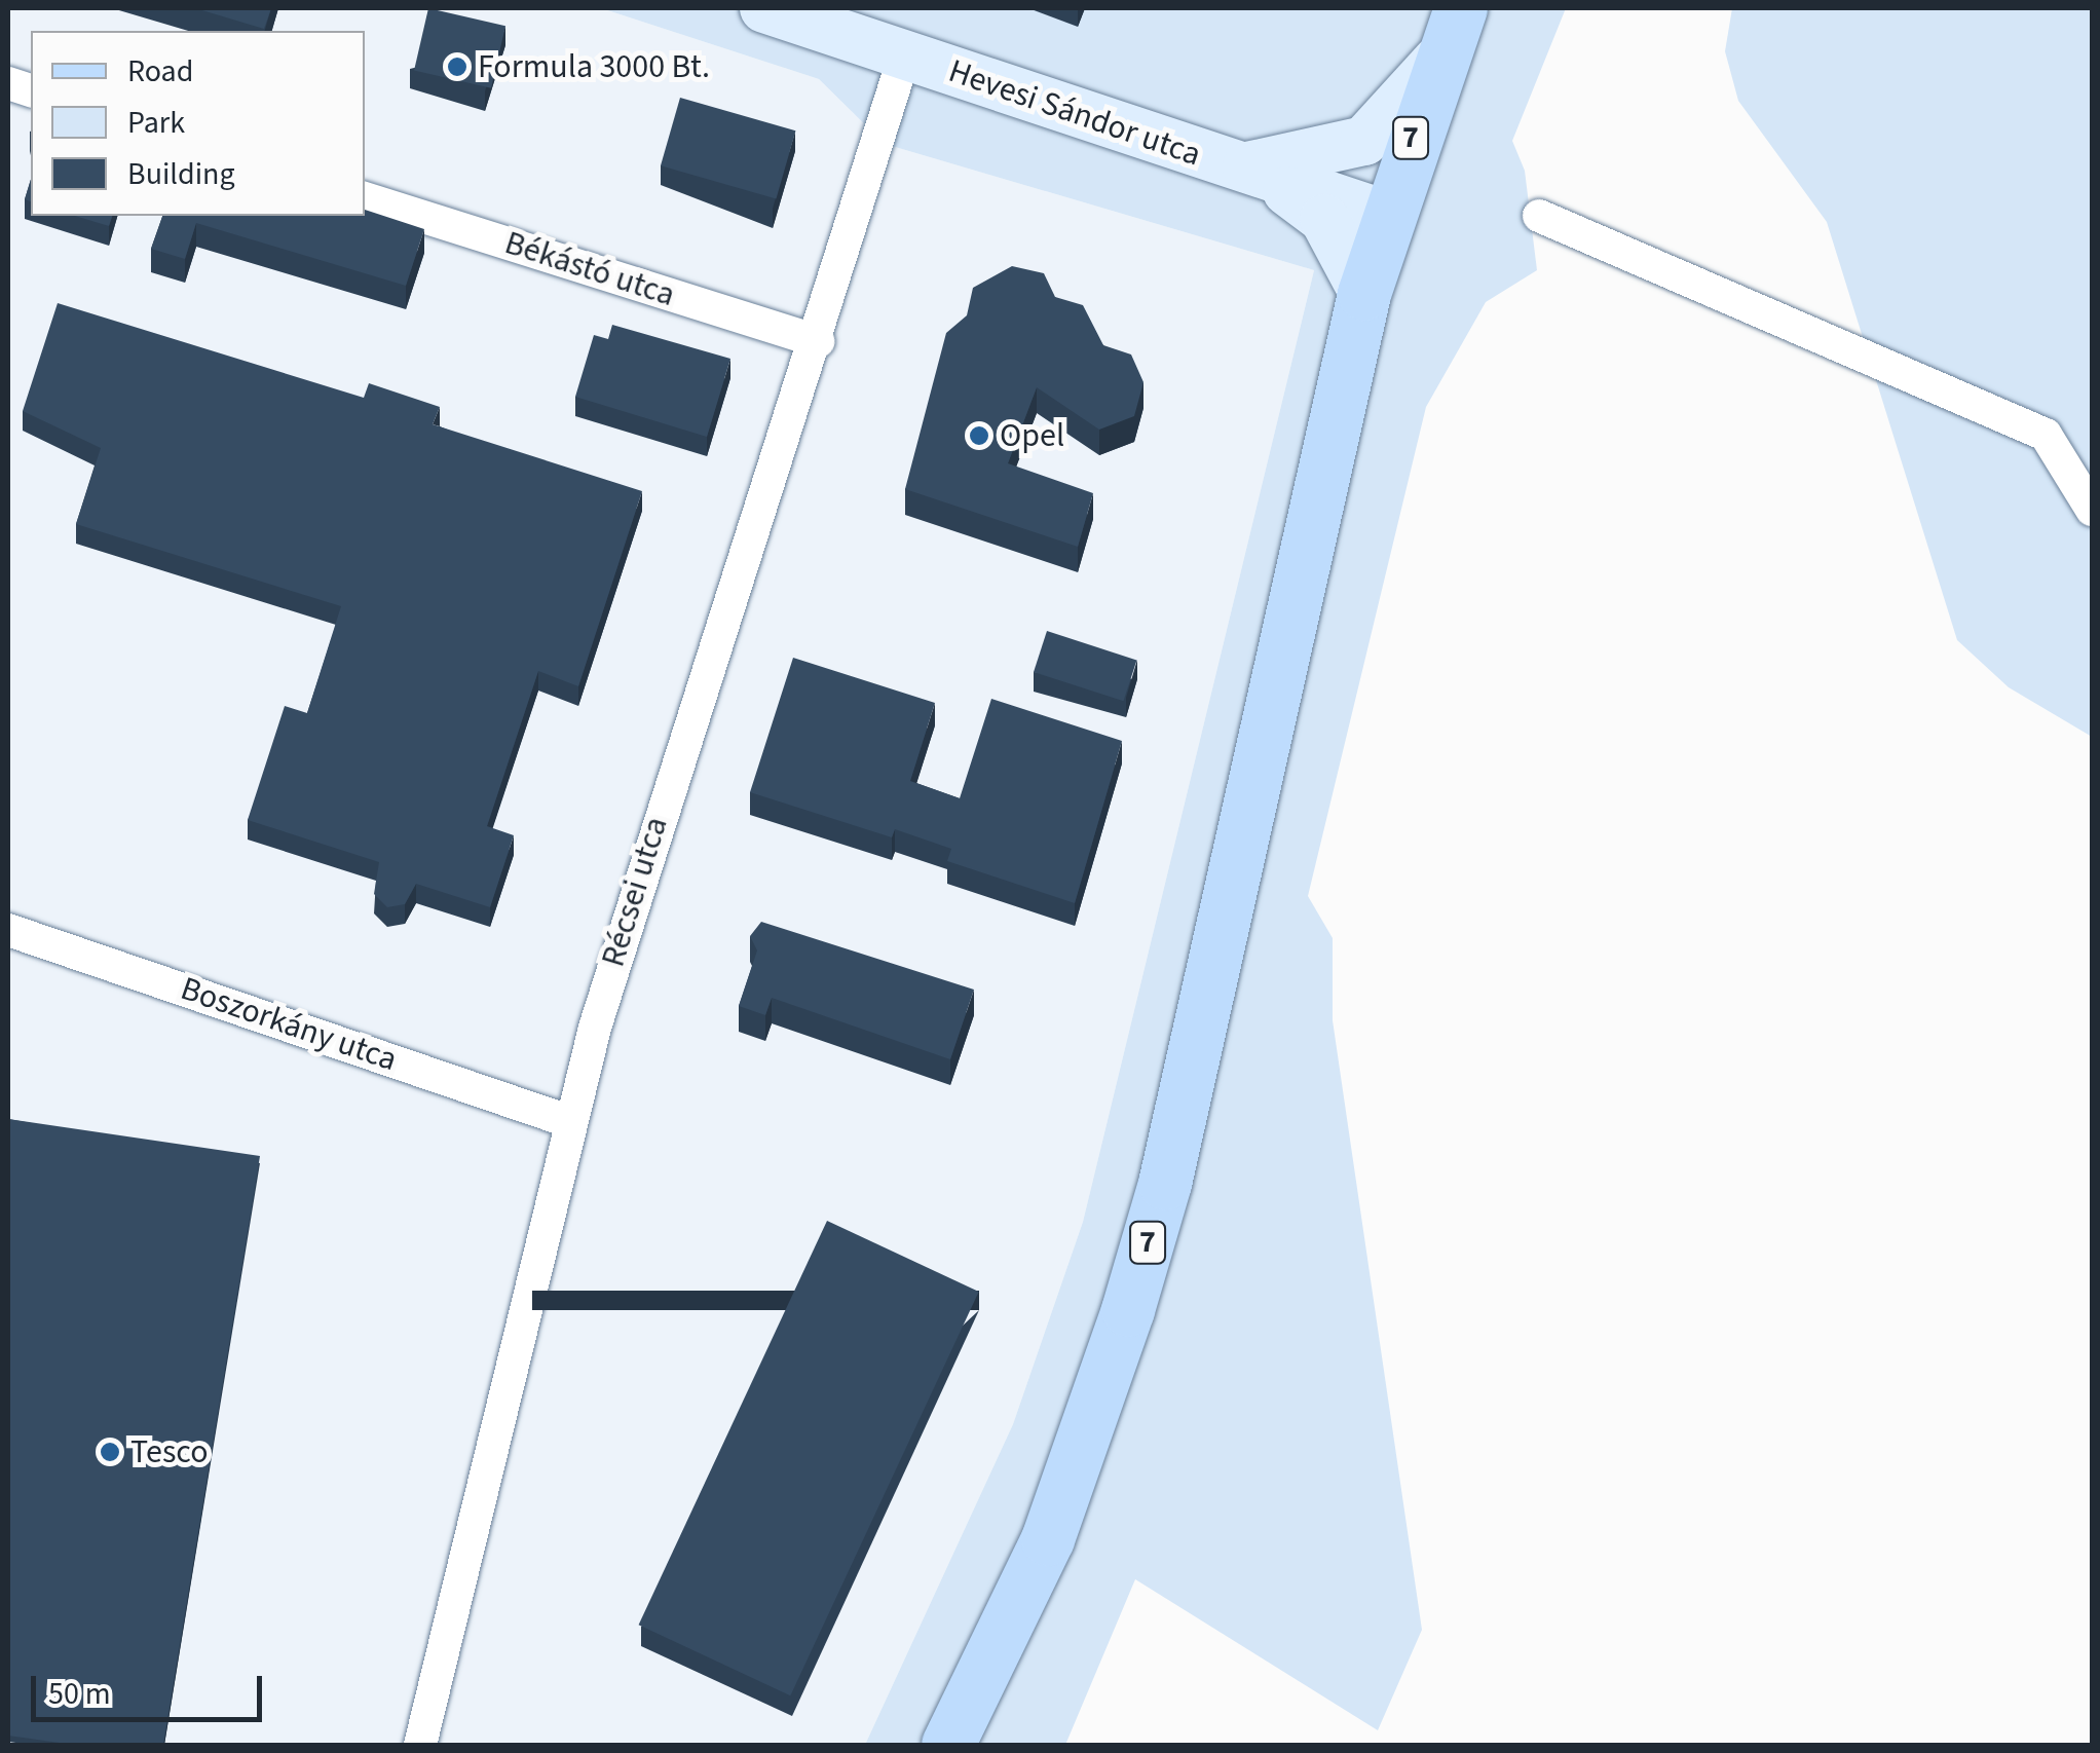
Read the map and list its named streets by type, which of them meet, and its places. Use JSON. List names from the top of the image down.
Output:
{
  "streets": {
    "main road": ["Hevesi Sándor utca", "7"],
    "street": ["Békástó utca", "Récsei utca", "Boszorkány utca"]
  },
  "crossings": [
    ["Hevesi Sándor utca", "7"],
    ["Hevesi Sándor utca", "Récsei utca"],
    ["Békástó utca", "Récsei utca"],
    ["Récsei utca", "Boszorkány utca"]
  ],
  "places": ["Formula 3000 Bt.", "Opel", "Tesco"],
  "legend": ["Road", "Park", "Building"],
  "scale_bar": "50 m"
}
